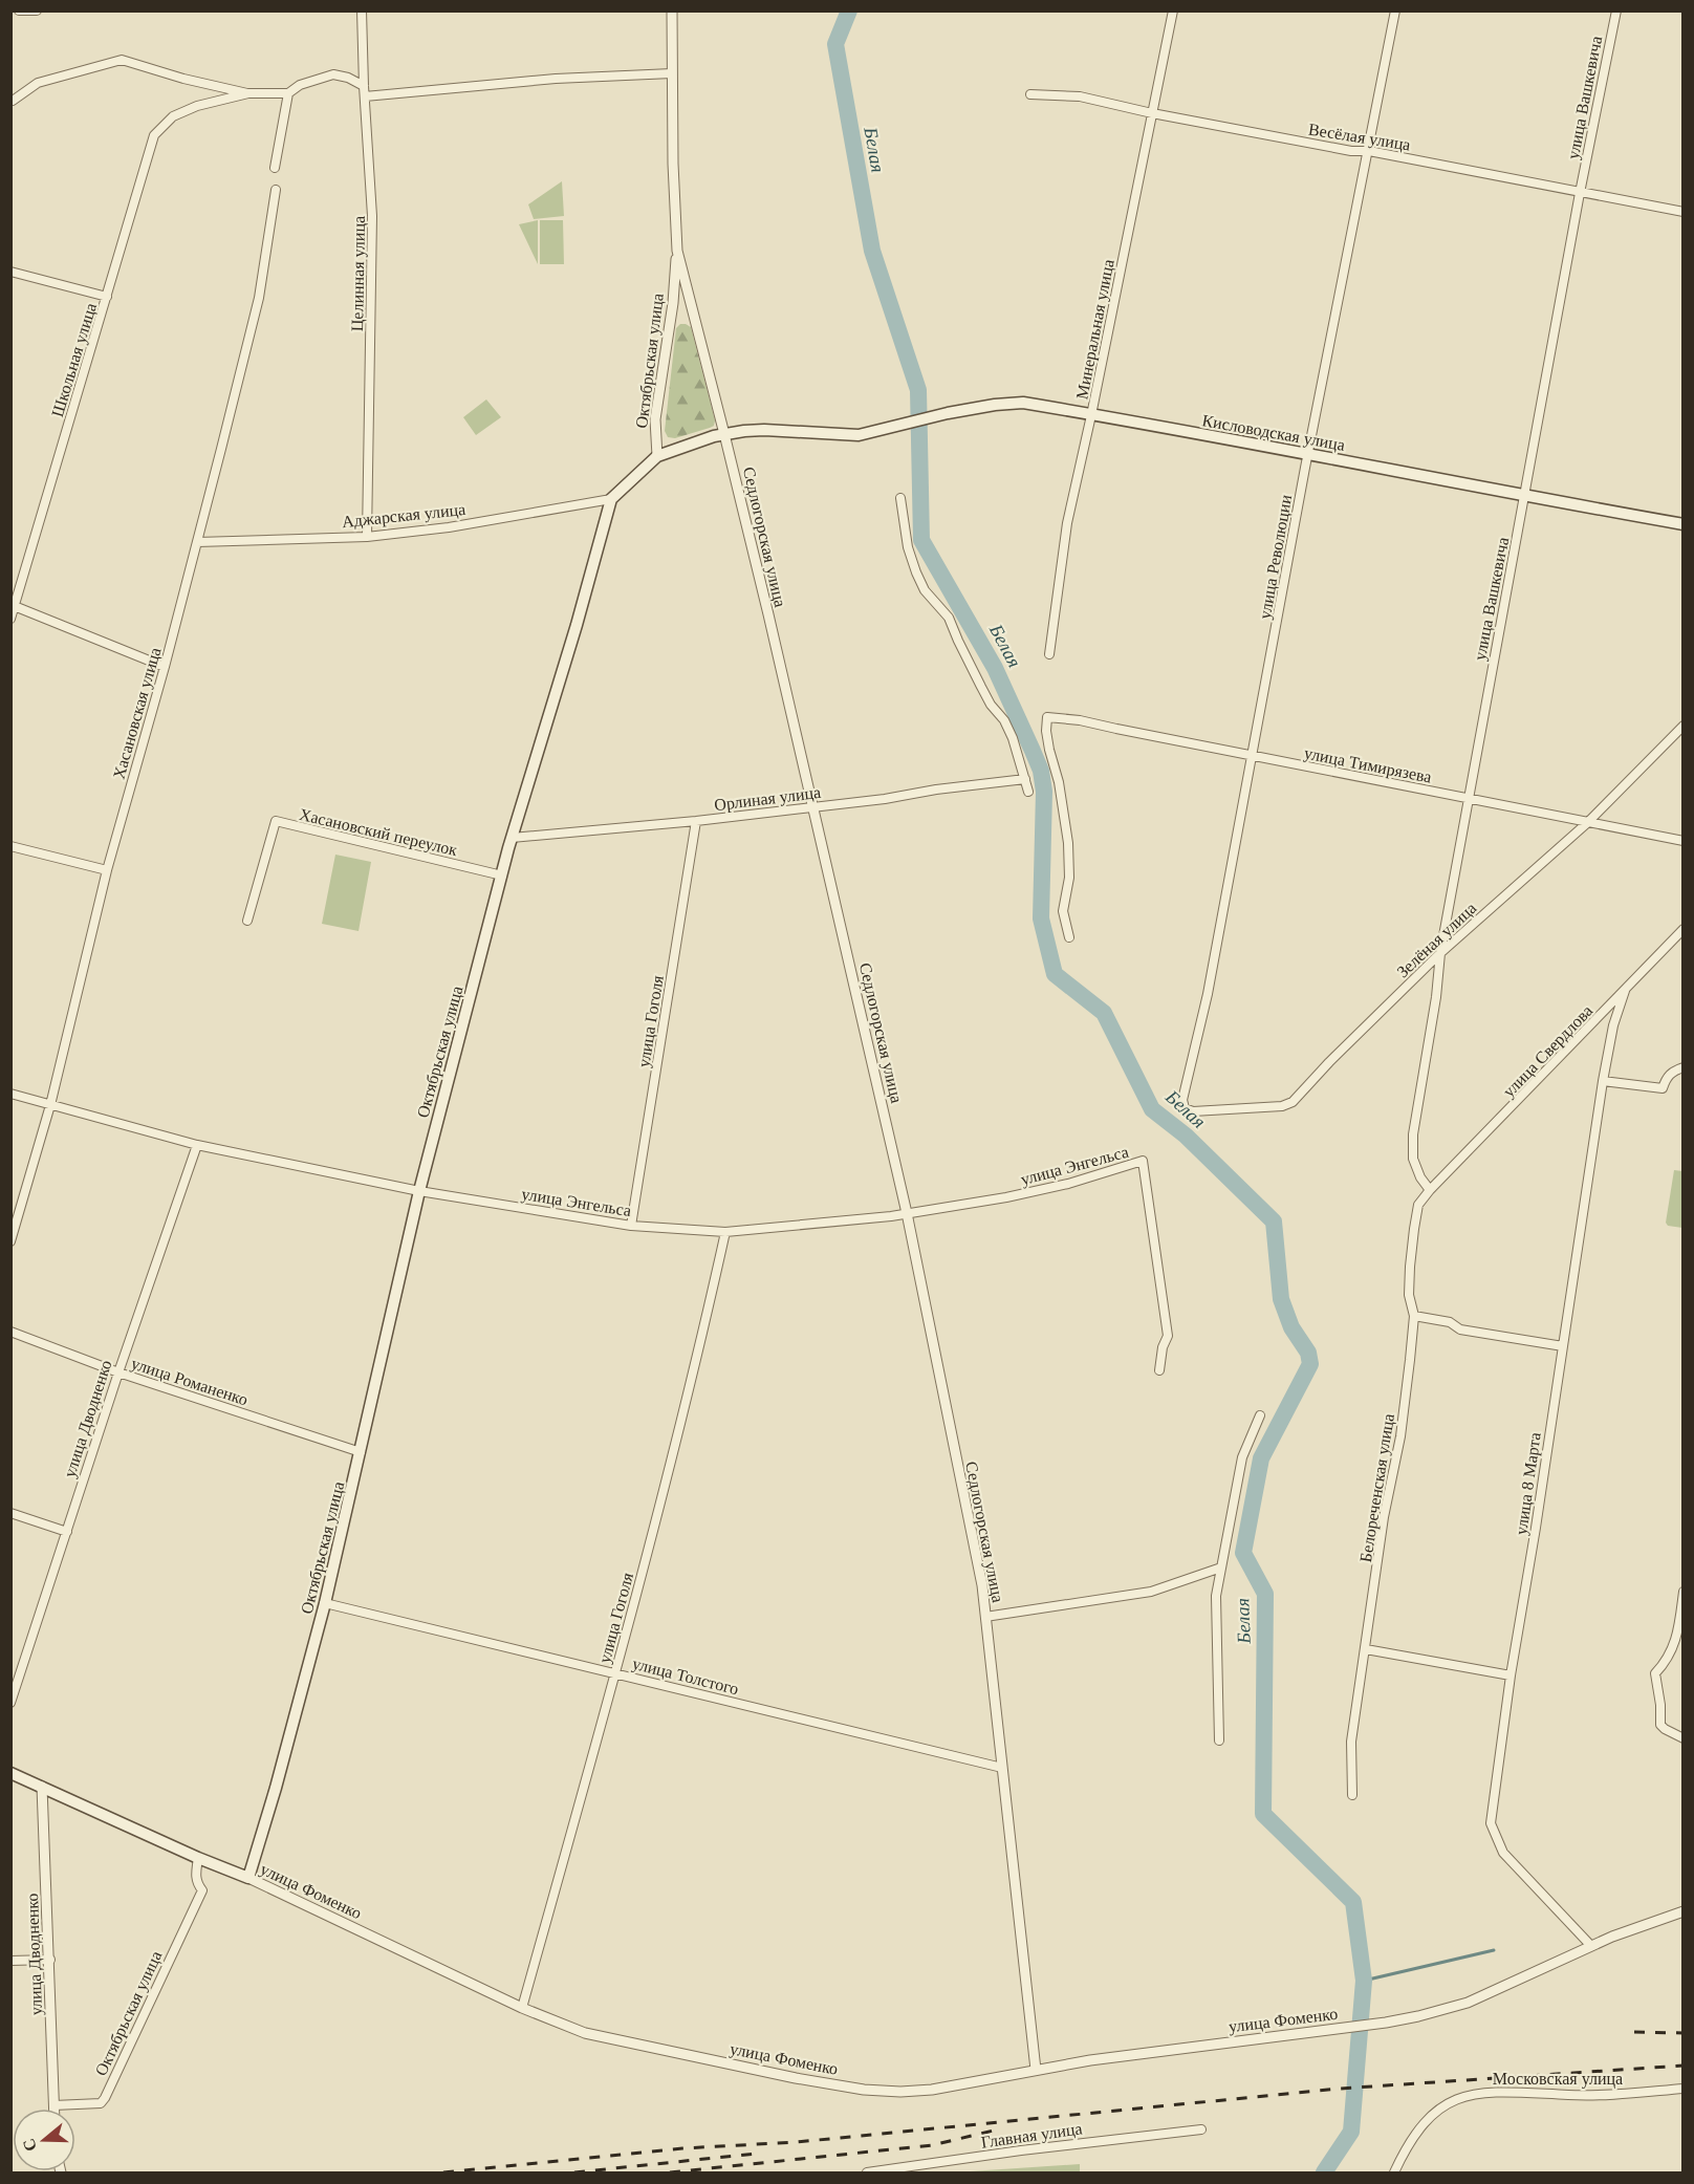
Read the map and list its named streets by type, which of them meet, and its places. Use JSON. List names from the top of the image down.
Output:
{
  "streets": {
    "main road": ["Октябрьская улица", "Кисловодская улица", "улица Фоменко"],
    "street": [
      "улица Вашкевича",
      "Весёлая улица",
      "Целинная улица",
      "Минеральная улица",
      "Школьная улица",
      "Аджарская улица",
      "Седлогорская улица",
      "улица Революции",
      "Хасановская улица",
      "улица Тимирязева",
      "Орлиная улица",
      "Хасановский переулок",
      "Зелёная улица",
      "улица Гоголя",
      "улица Свердлова",
      "улица Энгельса",
      "улица Романенко",
      "улица Дводненко",
      "улица 8 Марта",
      "Белореченская улица",
      "улица Толстого",
      "Московская улица",
      "Главная улица"
    ]
  },
  "crossings": [
    ["улица Вашкевича", "Весёлая улица"],
    ["улица Вашкевича", "Кисловодская улица"],
    ["улица Вашкевича", "улица Тимирязева"],
    ["улица Вашкевича", "Зелёная улица"],
    ["улица Вашкевича", "улица Свердлова"],
    ["улица Вашкевича", "Белореченская улица"],
    ["Весёлая улица", "Минеральная улица"],
    ["Весёлая улица", "улица Революции"],
    ["Целинная улица", "Аджарская улица"],
    ["Минеральная улица", "Кисловодская улица"],
    ["Октябрьская улица", "Аджарская улица"],
    ["Октябрьская улица", "Седлогорская улица"],
    ["Октябрьская улица", "Орлиная улица"],
    ["Октябрьская улица", "Хасановский переулок"],
    ["Октябрьская улица", "улица Энгельса"],
    ["Октябрьская улица", "улица Романенко"],
    ["Октябрьская улица", "улица Дводненко"],
    ["Октябрьская улица", "улица Толстого"],
    ["Октябрьская улица", "улица Фоменко"],
    ["Кисловодская улица", "Седлогорская улица"],
    ["Кисловодская улица", "улица Революции"],
    ["Аджарская улица", "Хасановская улица"],
    ["Седлогорская улица", "Орлиная улица"],
    ["Седлогорская улица", "улица Энгельса"],
    ["Седлогорская улица", "улица Толстого"],
    ["Седлогорская улица", "улица Фоменко"],
    ["улица Революции", "улица Тимирязева"],
    ["улица Революции", "Зелёная улица"],
    ["Хасановская улица", "улица Энгельса"],
    ["улица Тимирязева", "Зелёная улица"],
    ["Орлиная улица", "улица Гоголя"],
    ["улица Гоголя", "улица Энгельса"],
    ["улица Гоголя", "улица Толстого"],
    ["улица Гоголя", "улица Фоменко"],
    ["улица Свердлова", "улица 8 Марта"],
    ["улица Свердлова", "Белореченская улица"],
    ["улица Энгельса", "улица Дводненко"],
    ["улица Романенко", "улица Дводненко"],
    ["улица Дводненко", "улица Фоменко"],
    ["улица 8 Марта", "улица Фоменко"]
  ],
  "water": ["Белая"],
  "north": "left"
}
